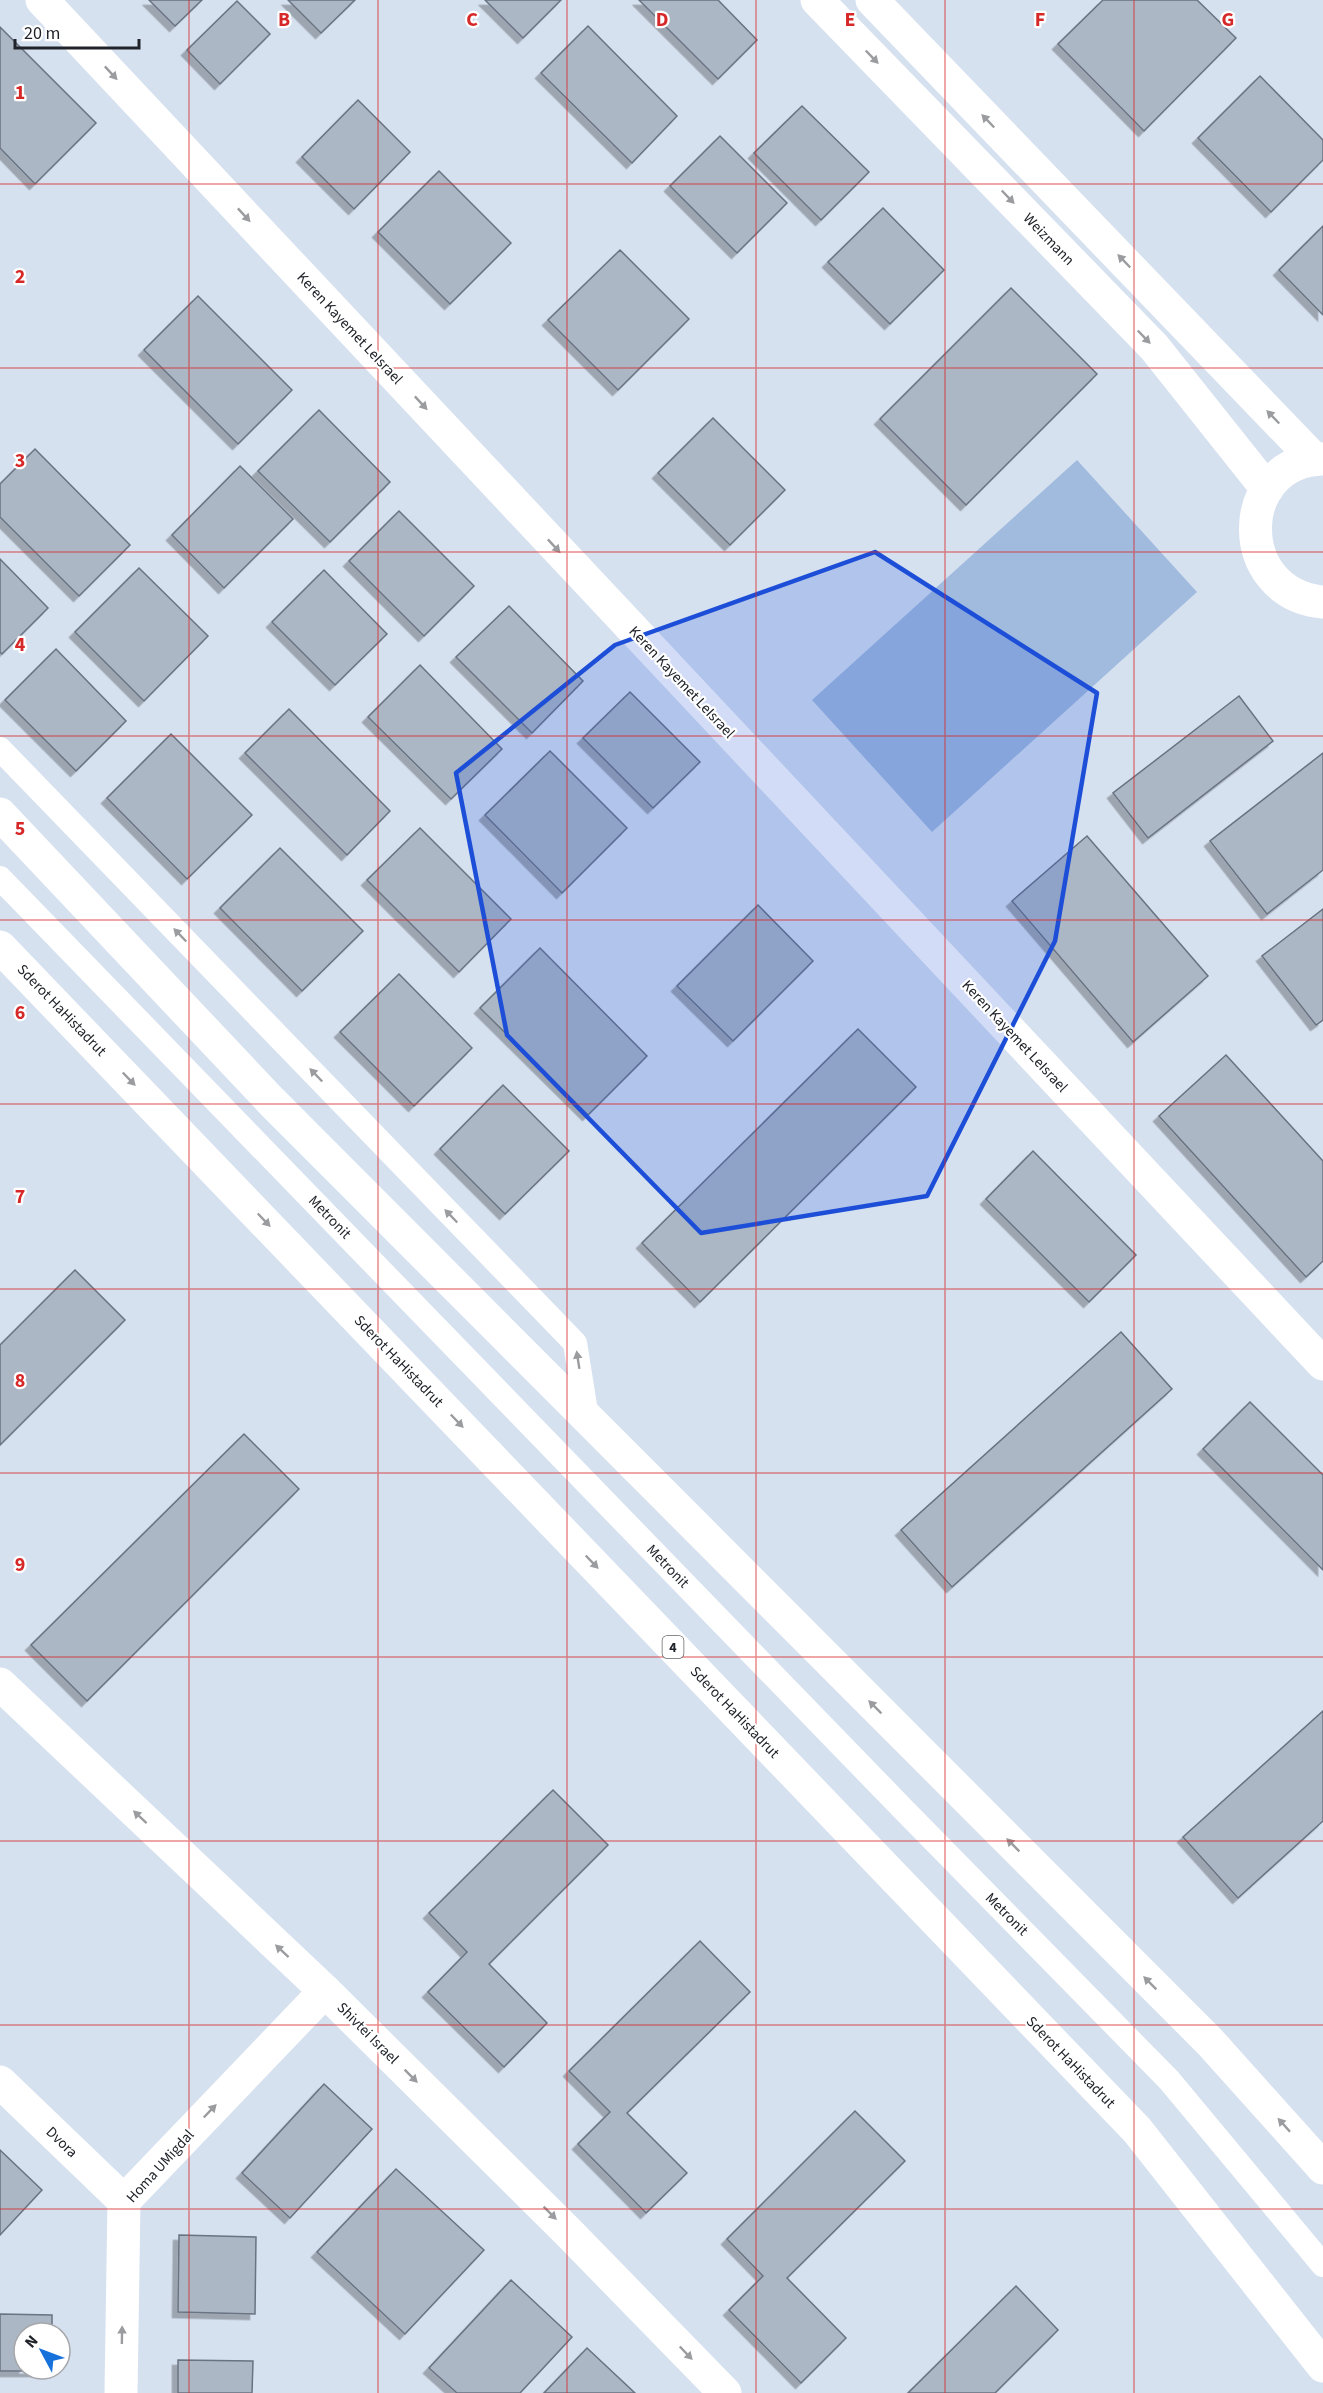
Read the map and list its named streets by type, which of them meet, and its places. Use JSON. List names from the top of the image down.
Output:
{
  "streets": {
    "main road": [
      "Weizmann",
      "Keren Kayemet LeIsrael",
      "Sderot HaHistadrut",
      "4",
      "Shivtei Israel",
      "Dvora",
      "Homa UMigdal"
    ],
    "lane": ["Metronit"]
  },
  "crossings": [
    ["Shivtei Israel", "Homa UMigdal"],
    ["Dvora", "Homa UMigdal"]
  ],
  "one_way": ["Keren Kayemet LeIsrael", "Homa UMigdal"],
  "scale_bar": "20 m",
  "north": "top left",
  "grid": {
    "columns": [
      "B",
      "C",
      "D",
      "E",
      "F",
      "G"
    ],
    "rows": [
      "1",
      "2",
      "3",
      "4",
      "5",
      "6",
      "7",
      "8",
      "9"
    ]
  }
}
